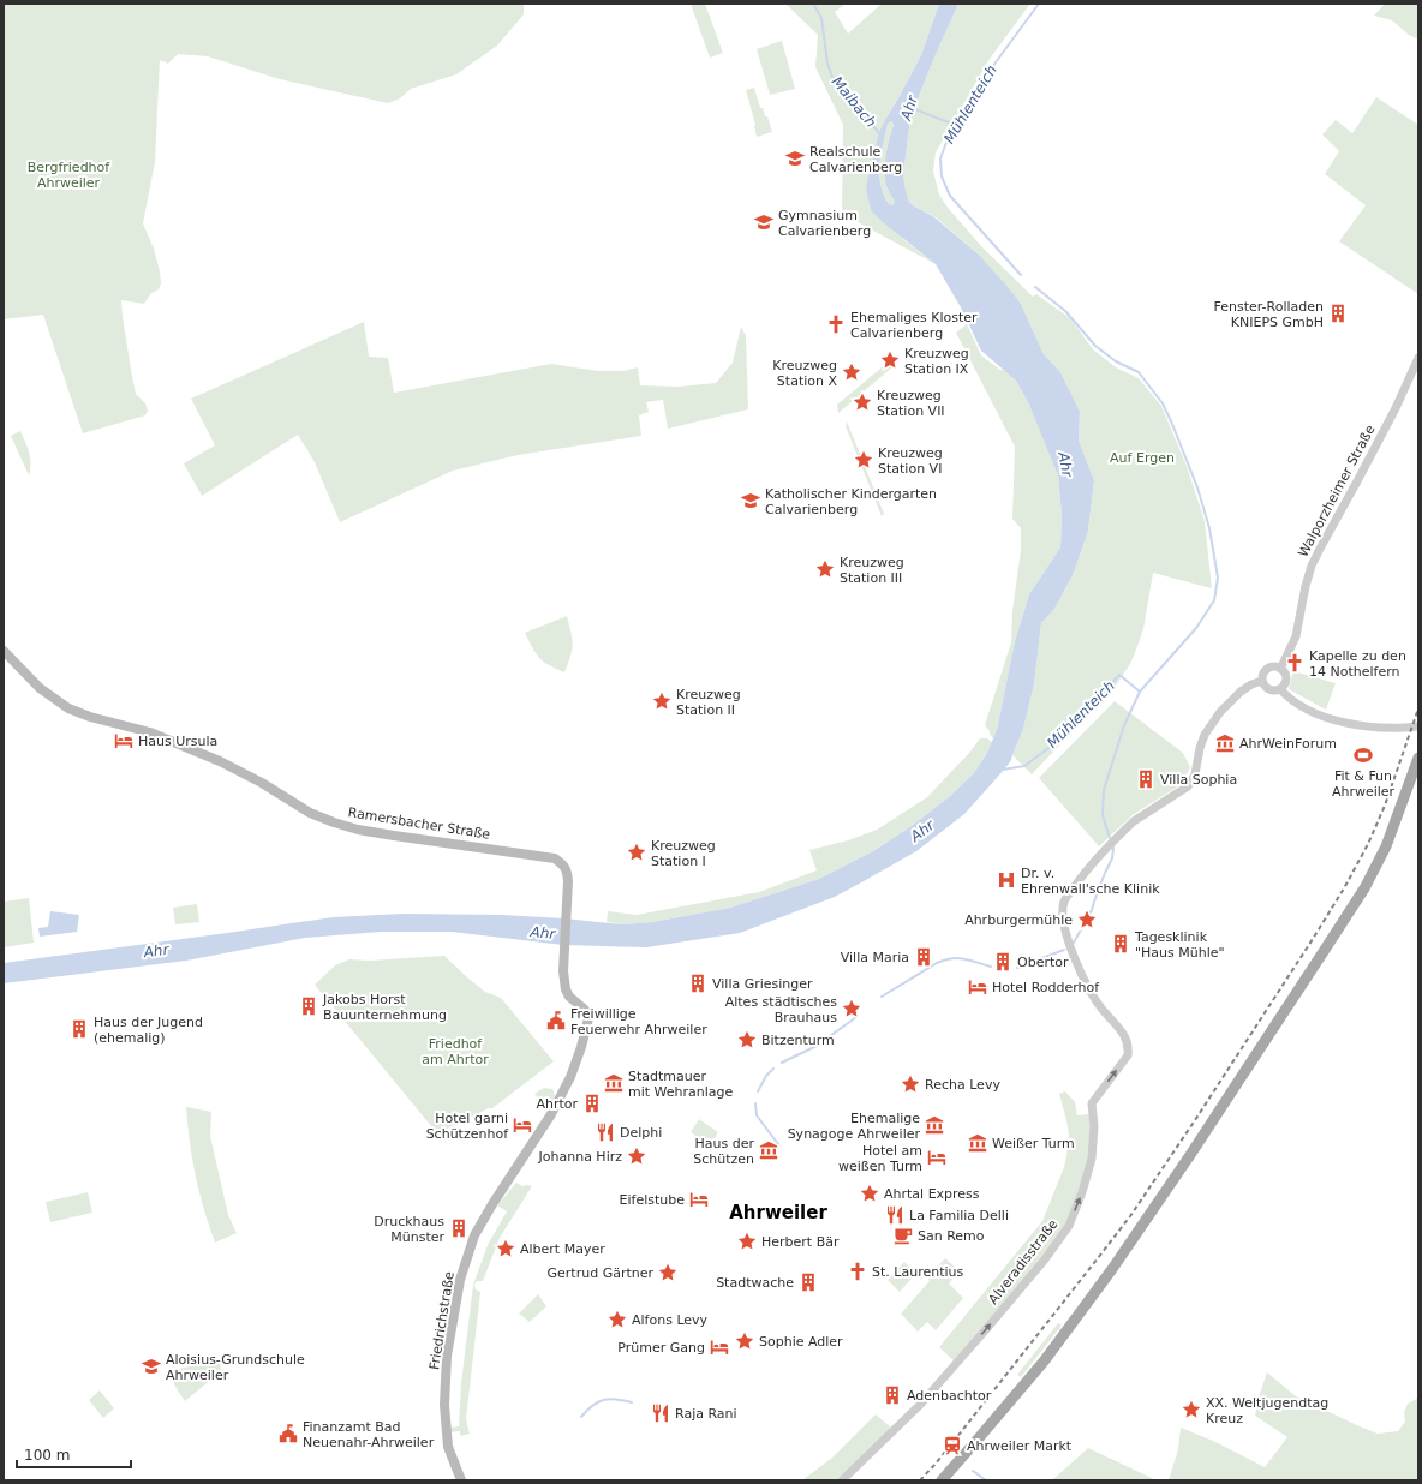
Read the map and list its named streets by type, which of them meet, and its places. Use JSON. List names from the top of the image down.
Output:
{
  "streets": {
    "main road": ["Ramersbacher Straße", "Friedrichstraße"],
    "street": ["Walporzheimer Straße", "Alveradisstraße"]
  },
  "crossings": [
    ["Walporzheimer Straße", "Alveradisstraße"],
    ["Ramersbacher Straße", "Friedrichstraße"]
  ],
  "one_way": ["Alveradisstraße"],
  "districts": ["Ahrweiler"],
  "water": ["Maibach", "Mühlenteich", "Ahr"],
  "parks": ["Bergfriedhof Ahrweiler", "Auf Ergen", "Friedhof am Ahrtor"],
  "places": {
    "school or university": [
      "Realschule Calvarienberg",
      "Gymnasium Calvarienberg",
      "Katholischer Kindergarten Calvarienberg",
      "Aloisius-Grundschule Ahrweiler"
    ],
    "building": [
      "Fenster-Rolladen KNIEPS GmbH",
      "Villa Sophia",
      "Tagesklinik \"Haus Mühle\"",
      "Villa Maria",
      "Obertor",
      "Villa Griesinger",
      "Jakobs Horst Bauunternehmung",
      "Haus der Jugend (ehemalig)",
      "Ahrtor",
      "Druckhaus Münster",
      "Stadtwache",
      "Adenbachtor"
    ],
    "church": ["Ehemaliges Kloster Calvarienberg", "Kapelle zu den 14 Nothelfern", "St. Laurentius"],
    "place": [
      "Kreuzweg Station IX",
      "Kreuzweg Station X",
      "Kreuzweg Station VII",
      "Kreuzweg Station VI",
      "Kreuzweg Station III",
      "Kreuzweg Station II",
      "Kreuzweg Station I",
      "Ahrburgermühle",
      "Altes städtisches Brauhaus",
      "Bitzenturm",
      "Recha Levy",
      "Johanna Hirz",
      "Ahrtal Express",
      "Herbert Bär",
      "Albert Mayer",
      "Gertrud Gärtner",
      "Alfons Levy",
      "Sophie Adler",
      "XX. Weltjugendtag Kreuz"
    ],
    "hotel": [
      "Haus Ursula",
      "Hotel Rodderhof",
      "Hotel garni Schützenhof",
      "Hotel am weißen Turm",
      "Eifelstube",
      "Prümer Gang"
    ],
    "museum": [
      "AhrWeinForum",
      "Stadtmauer mit Wehranlage",
      "Ehemalige Synagoge Ahrweiler",
      "Weißer Turm",
      "Haus der Schützen"
    ],
    "sports": ["Fit & Fun Ahrweiler"],
    "hospital": ["Dr. v. Ehrenwall'sche Klinik"],
    "public building": ["Freiwillige Feuerwehr Ahrweiler", "Finanzamt Bad Neuenahr-Ahrweiler"],
    "restaurant": ["Delphi", "La Familia Delli", "Raja Rani"],
    "cafe": ["San Remo"],
    "station": ["Ahrweiler Markt"]
  },
  "scale_bar": "100 m"
}
